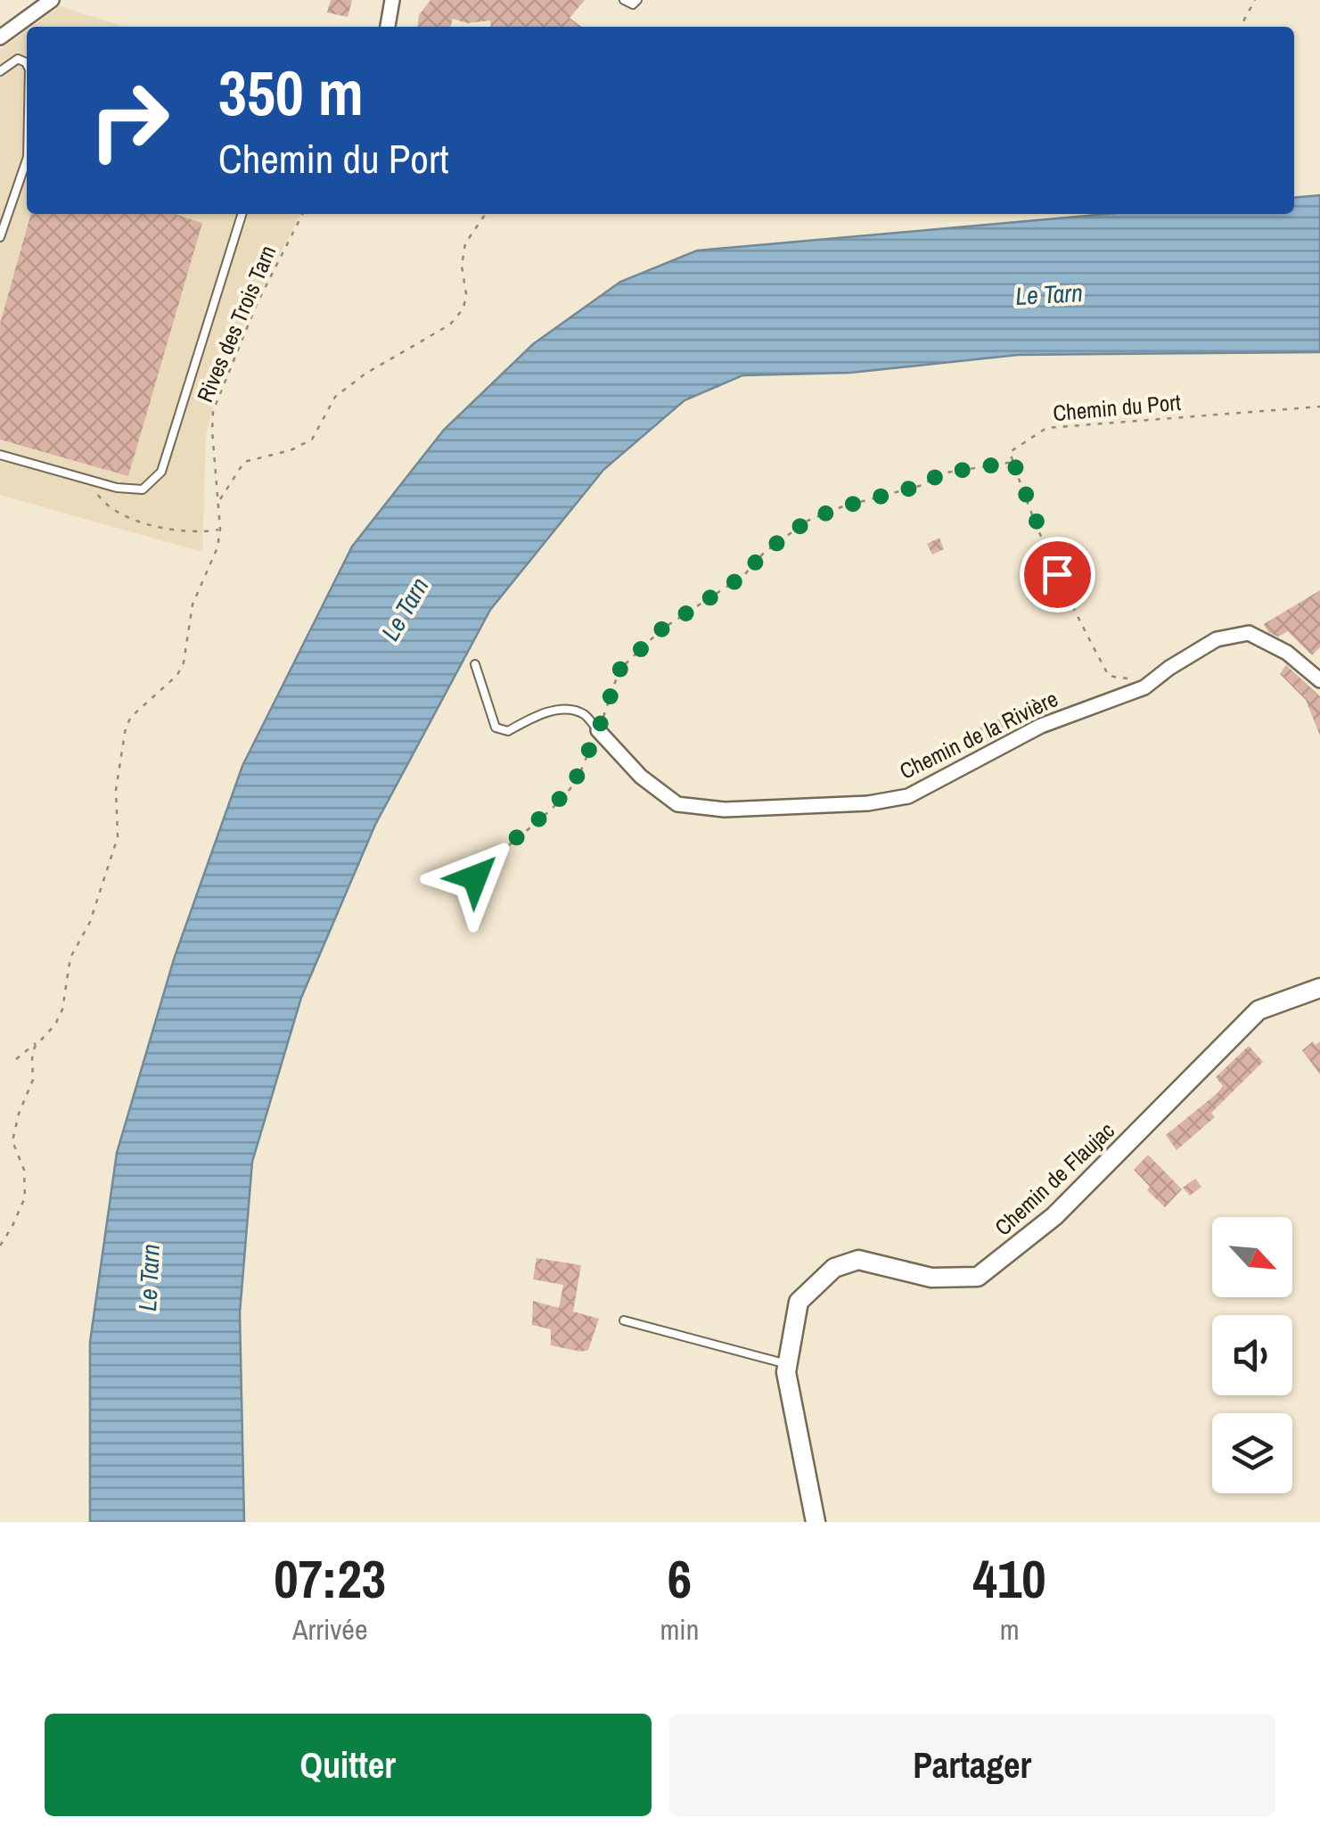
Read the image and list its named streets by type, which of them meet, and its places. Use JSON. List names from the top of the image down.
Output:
{
  "streets": {
    "street": ["Chemin de la Rivière", "Chemin de Flaujac"],
    "path": ["Rives des Trois Tarn", "Chemin du Port"]
  },
  "water": ["Le Tarn"],
  "north": "bottom right",
  "page": {
    "turn": ["350 m", "Chemin du Port"],
    "eta": [
      "07:23",
      "Arrivée",
      "6",
      "min",
      "410",
      "m"
    ],
    "buttons": ["Quitter", "Partager"]
  }
}
